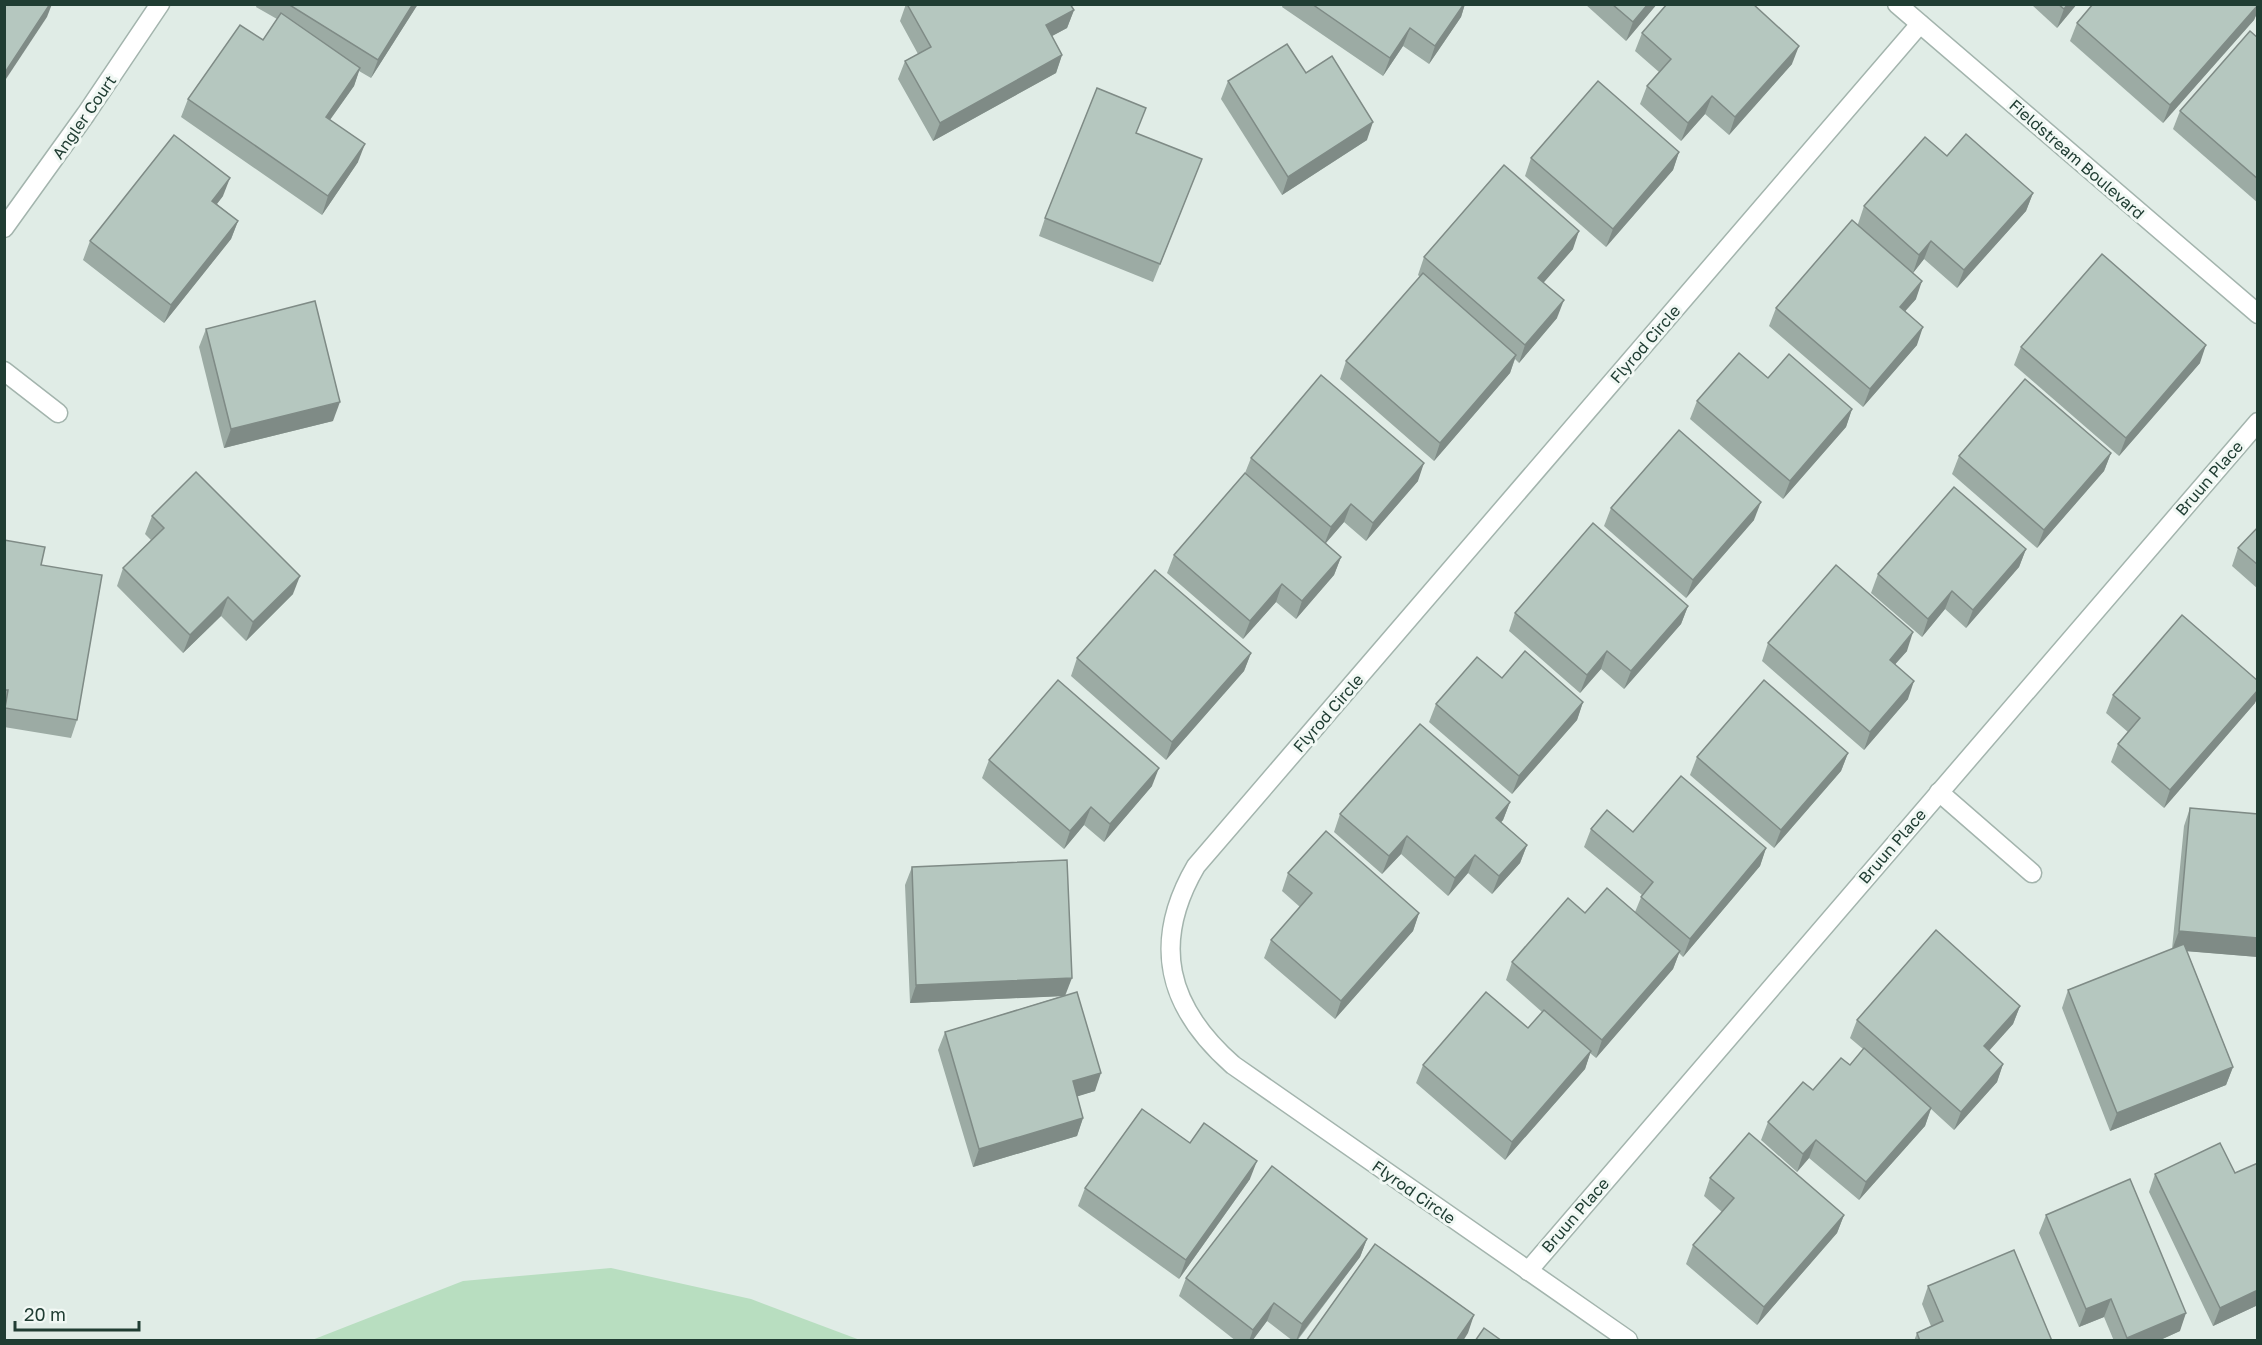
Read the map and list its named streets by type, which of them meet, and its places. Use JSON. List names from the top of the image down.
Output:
{
  "streets": {
    "street": [
      "Angler Court",
      "Fieldstream Boulevard",
      "Flyrod Circle",
      "Bruun Place"
    ]
  },
  "crossings": [
    ["Fieldstream Boulevard", "Flyrod Circle"],
    ["Flyrod Circle", "Bruun Place"]
  ],
  "scale_bar": "20 m"
}
